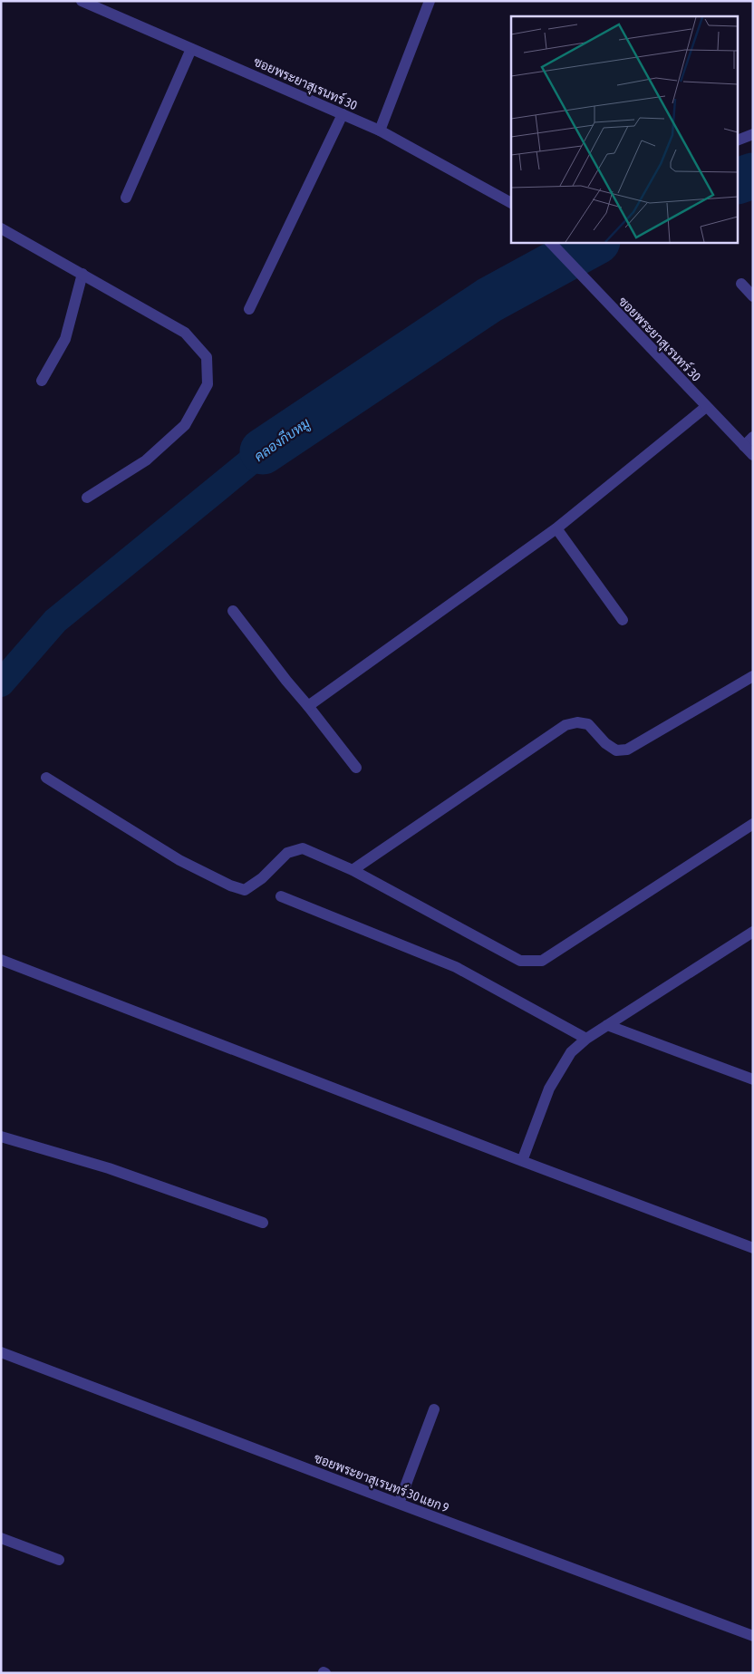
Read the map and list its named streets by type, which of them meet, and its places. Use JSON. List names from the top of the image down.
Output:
{
  "streets": {
    "street": ["ซอยพระยาสุเรนทร์ 30", "ซอยพระยาสุเรนทร์ 30 แยก 9"]
  },
  "water": ["คลองกีบหมู"]
}
